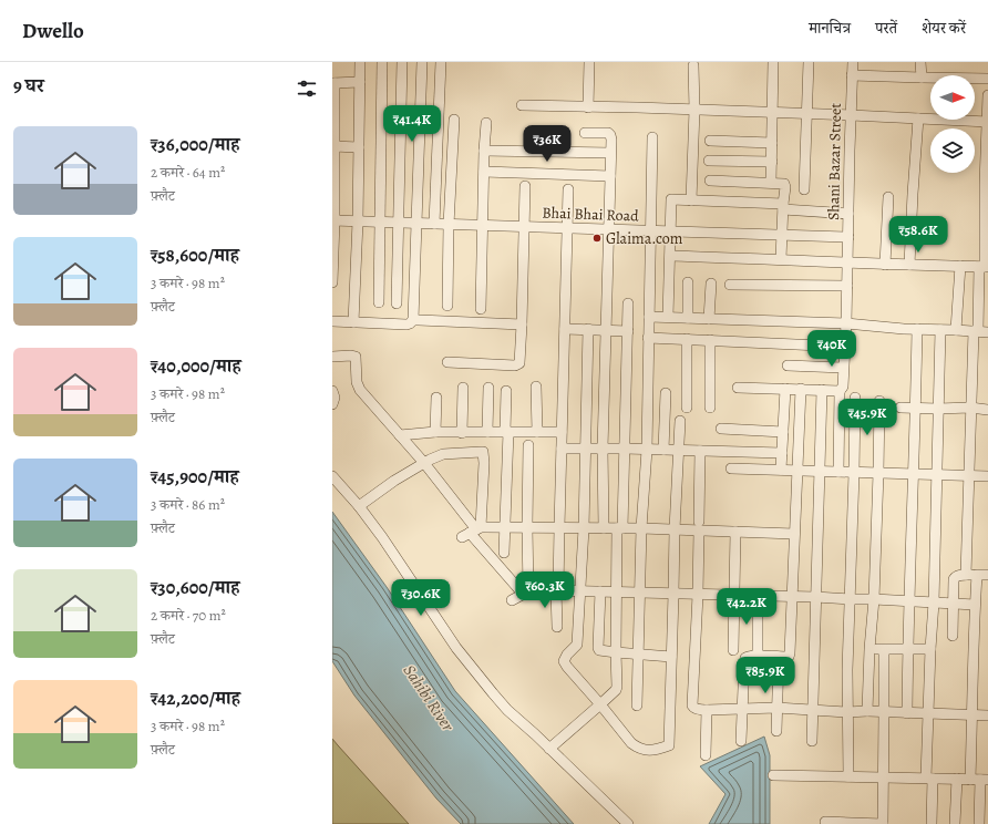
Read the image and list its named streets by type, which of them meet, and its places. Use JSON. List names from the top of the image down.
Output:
{
  "streets": {
    "street": ["Shani Bazar Street", "Bhai Bhai Road"]
  },
  "crossings": [
    ["Shani Bazar Street", "Bhai Bhai Road"]
  ],
  "water": ["Sahibi River"],
  "places": ["Glaima.com"],
  "north": "right",
  "page": {
    "header": "Dwello",
    "nav": ["मानचित्र", "परतें", "शेयर करें"],
    "heading": "9 घर",
    "price": [
      "₹41.4K",
      "₹36K",
      "₹58.6K",
      "₹40K",
      "₹45.9K",
      "₹60.3K",
      "₹30.6K",
      "₹42.2K",
      "₹85.9K"
    ],
    "list": [
      {
        "name": "₹36,000/माह",
        "note": "2 कमरे · 64 m² · फ़्लैट"
      },
      {
        "name": "₹58,600/माह",
        "note": "3 कमरे · 98 m² · फ़्लैट"
      },
      {
        "name": "₹40,000/माह",
        "note": "3 कमरे · 98 m² · फ़्लैट"
      },
      {
        "name": "₹45,900/माह",
        "note": "3 कमरे · 86 m² · फ़्लैट"
      },
      {
        "name": "₹30,600/माह",
        "note": "2 कमरे · 70 m² · फ़्लैट"
      },
      {
        "name": "₹42,200/माह",
        "note": "3 कमरे · 98 m² · फ़्लैट"
      }
    ]
  }
}
